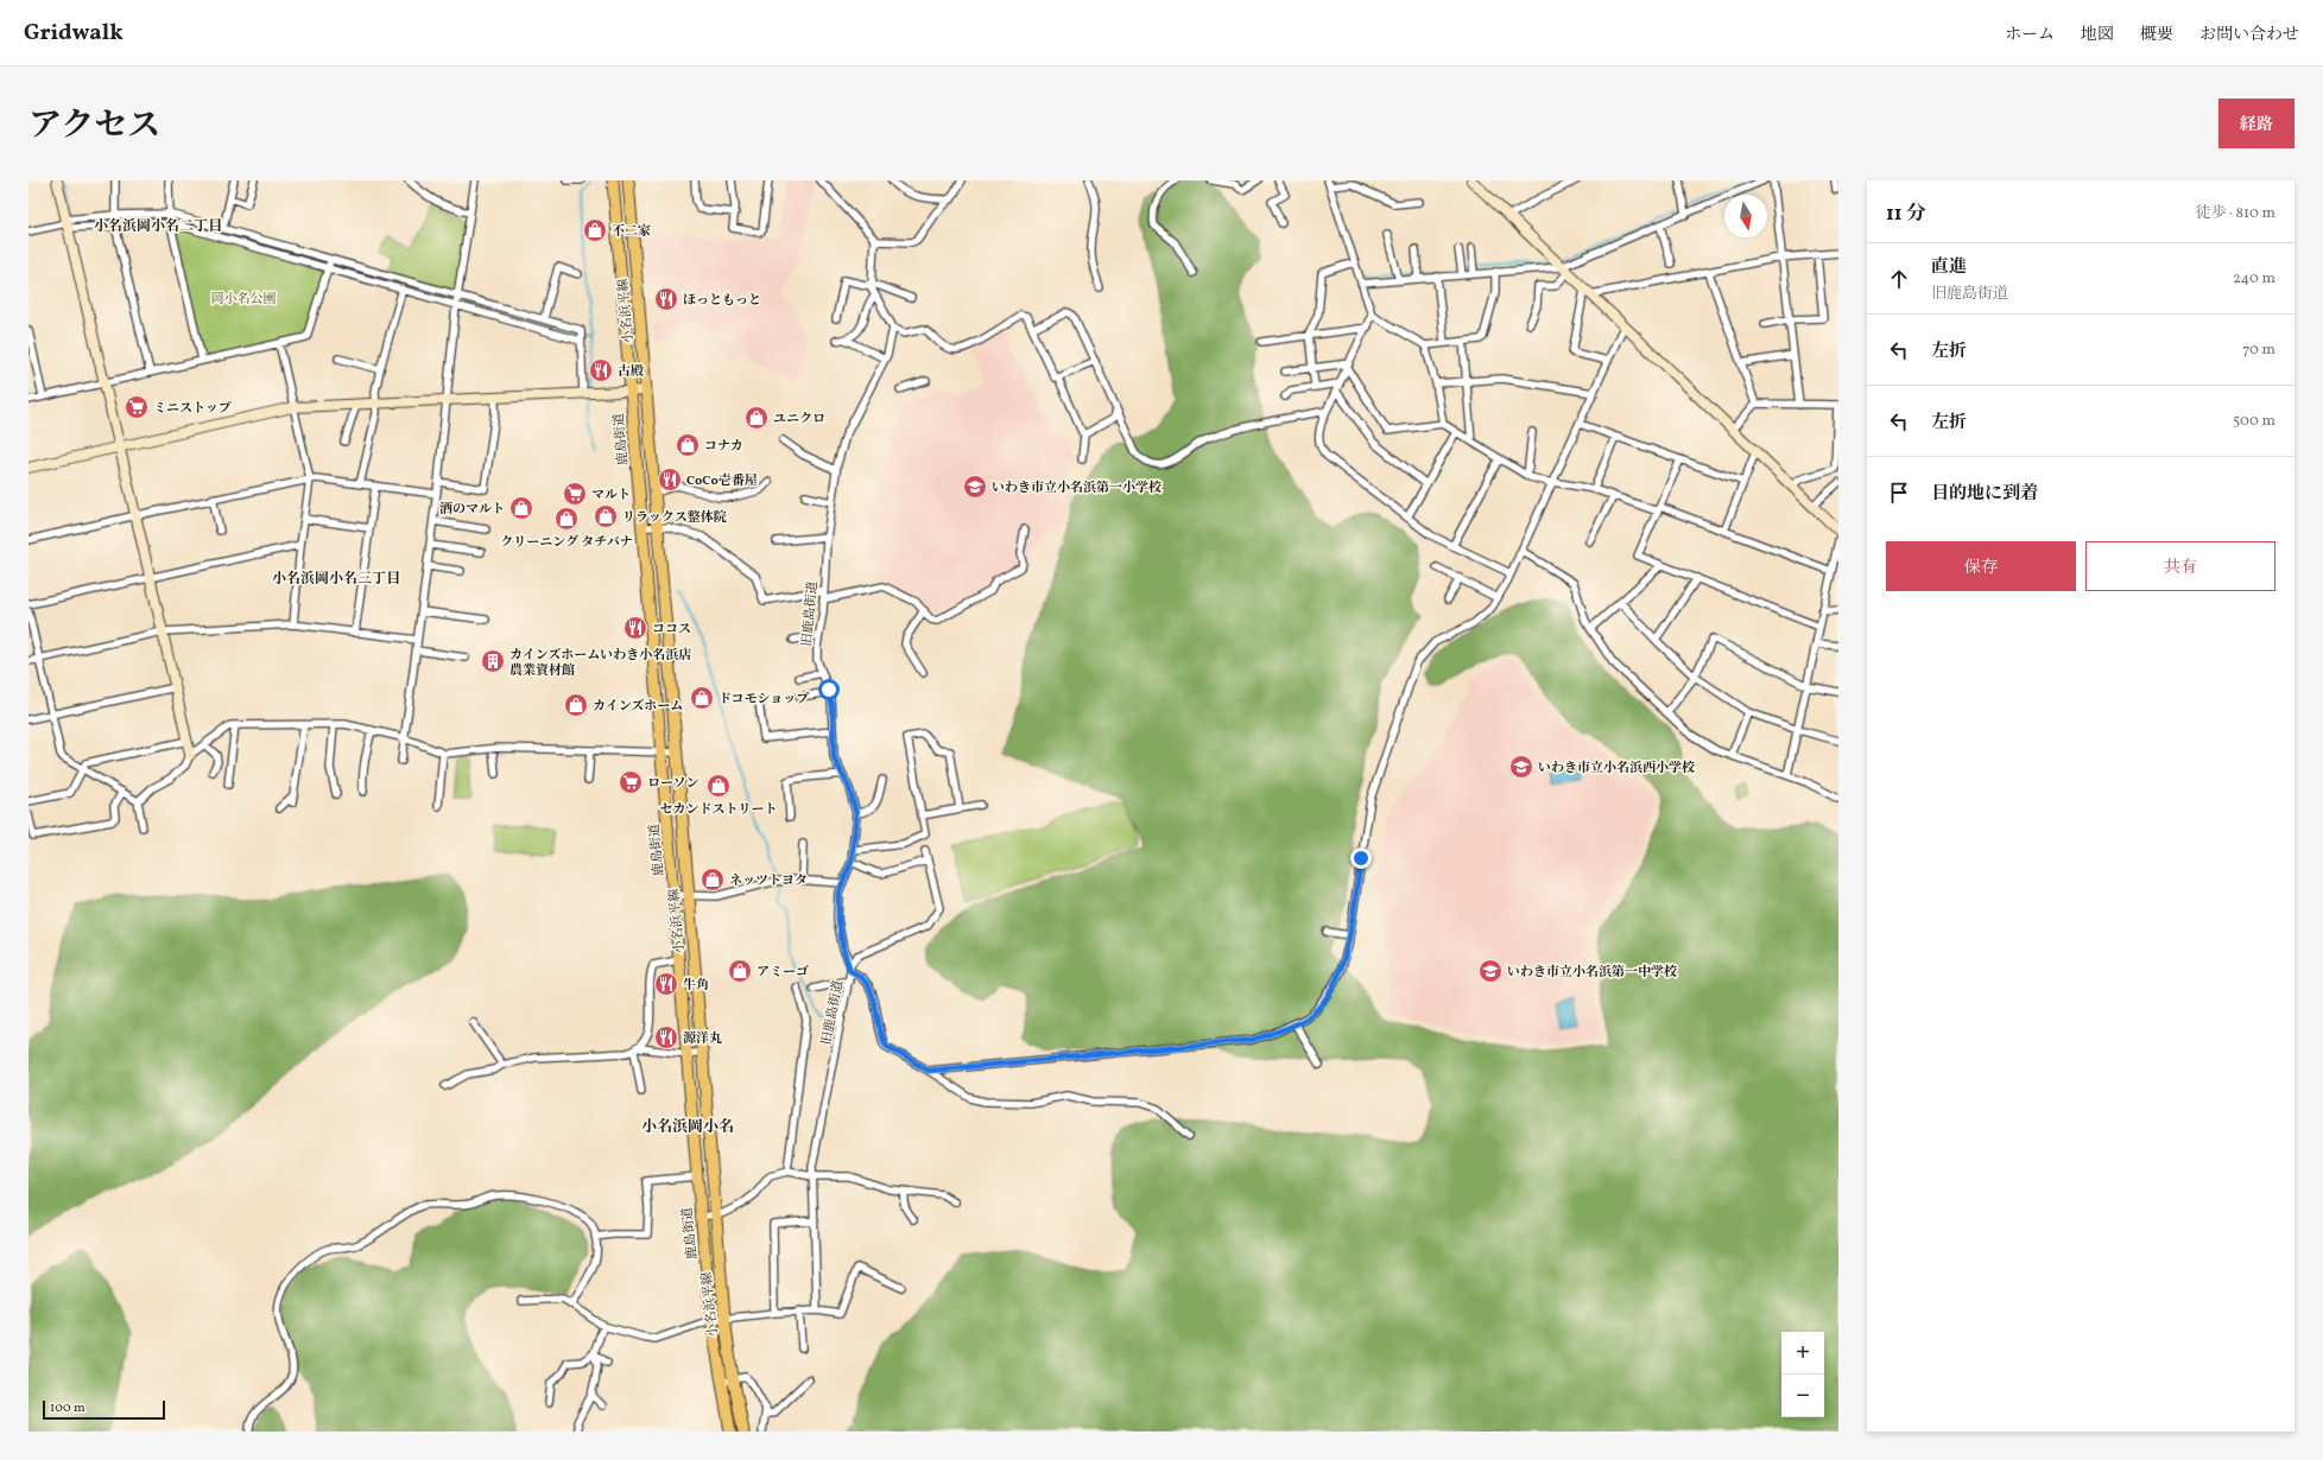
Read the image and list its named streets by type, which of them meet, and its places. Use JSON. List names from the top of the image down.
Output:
{
  "streets": {
    "main road": ["小名浜平線", "鹿島街道"],
    "street": ["旧鹿島街道"]
  },
  "districts": ["小名浜岡小名二丁目", "小名浜岡小名三丁目", "小名浜岡小名"],
  "parks": ["岡小名公園"],
  "places": {
    "shop": [
      "不二家",
      "ユニクロ",
      "コナカ",
      "酒のマルト",
      "リラックス整体院",
      "クリーニング タチバナ",
      "ドコモショップ",
      "カインズホーム",
      "セカンドストリート",
      "ネッツトヨタ",
      "アミーゴ"
    ],
    "restaurant": [
      "ほっともっと",
      "古殿",
      "CoCo壱番屋",
      "ココス",
      "牛角",
      "源洋丸"
    ],
    "supermarket": ["ミニストップ", "マルト", "ローソン"],
    "school or university": ["いわき市立小名浜第一小学校", "いわき市立小名浜西小学校", "いわき市立小名浜第一中学校"],
    "building": ["カインズホームいわき小名浜店 農業資材館"]
  },
  "scale_bar": "100 m",
  "north": "bottom",
  "page": {
    "header": "Gridwalk",
    "nav": [
      "ホーム",
      "地図",
      "概要",
      "お問い合わせ"
    ],
    "title": "アクセス",
    "buttons": [
      "経路",
      ["保存", "共有"]
    ],
    "heading": ["11 分", "徒歩 · 810 m"],
    "list": [
      ["直進", "旧鹿島街道", "240 m"],
      ["左折", "70 m"],
      ["左折", "500 m"],
      "目的地に到着"
    ],
    "map_buttons": ["+", "−"],
    "scale": "100 m"
  }
}
